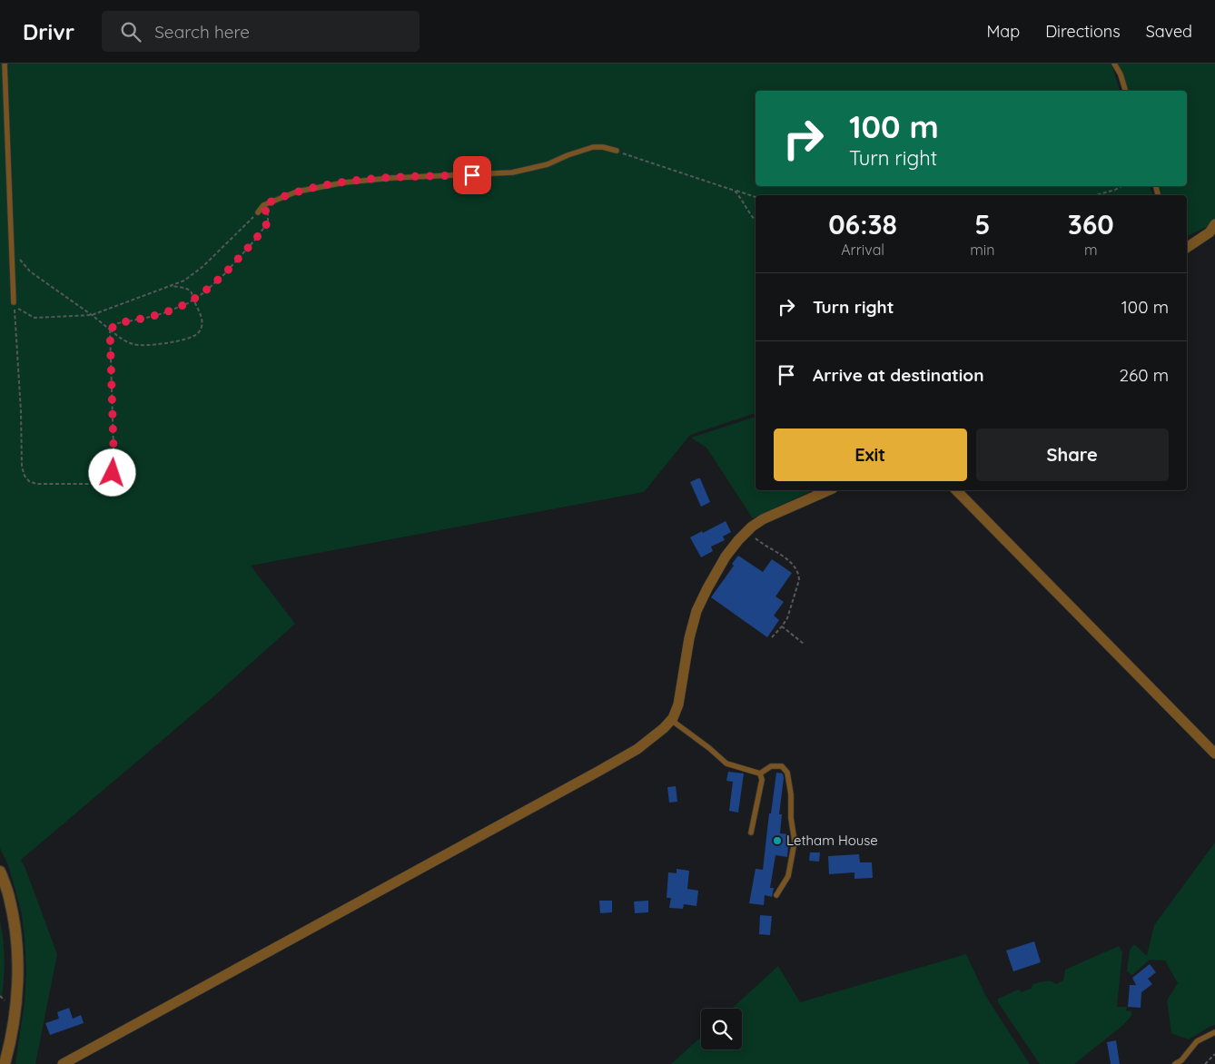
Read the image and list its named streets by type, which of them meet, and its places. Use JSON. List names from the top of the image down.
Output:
{
  "places": ["Letham House"],
  "page": {
    "header": "Drivr",
    "search": "Search here",
    "nav": ["Map", "Directions", "Saved"],
    "turn": ["100 m", "Turn right"],
    "eta": [
      "06:38",
      "Arrival",
      "5",
      "min",
      "360",
      "m"
    ],
    "list": [
      {
        "name": "Turn right",
        "value": "100 m"
      },
      {
        "name": "Arrive at destination",
        "value": "260 m"
      }
    ],
    "buttons": ["Exit", "Share"]
  }
}
